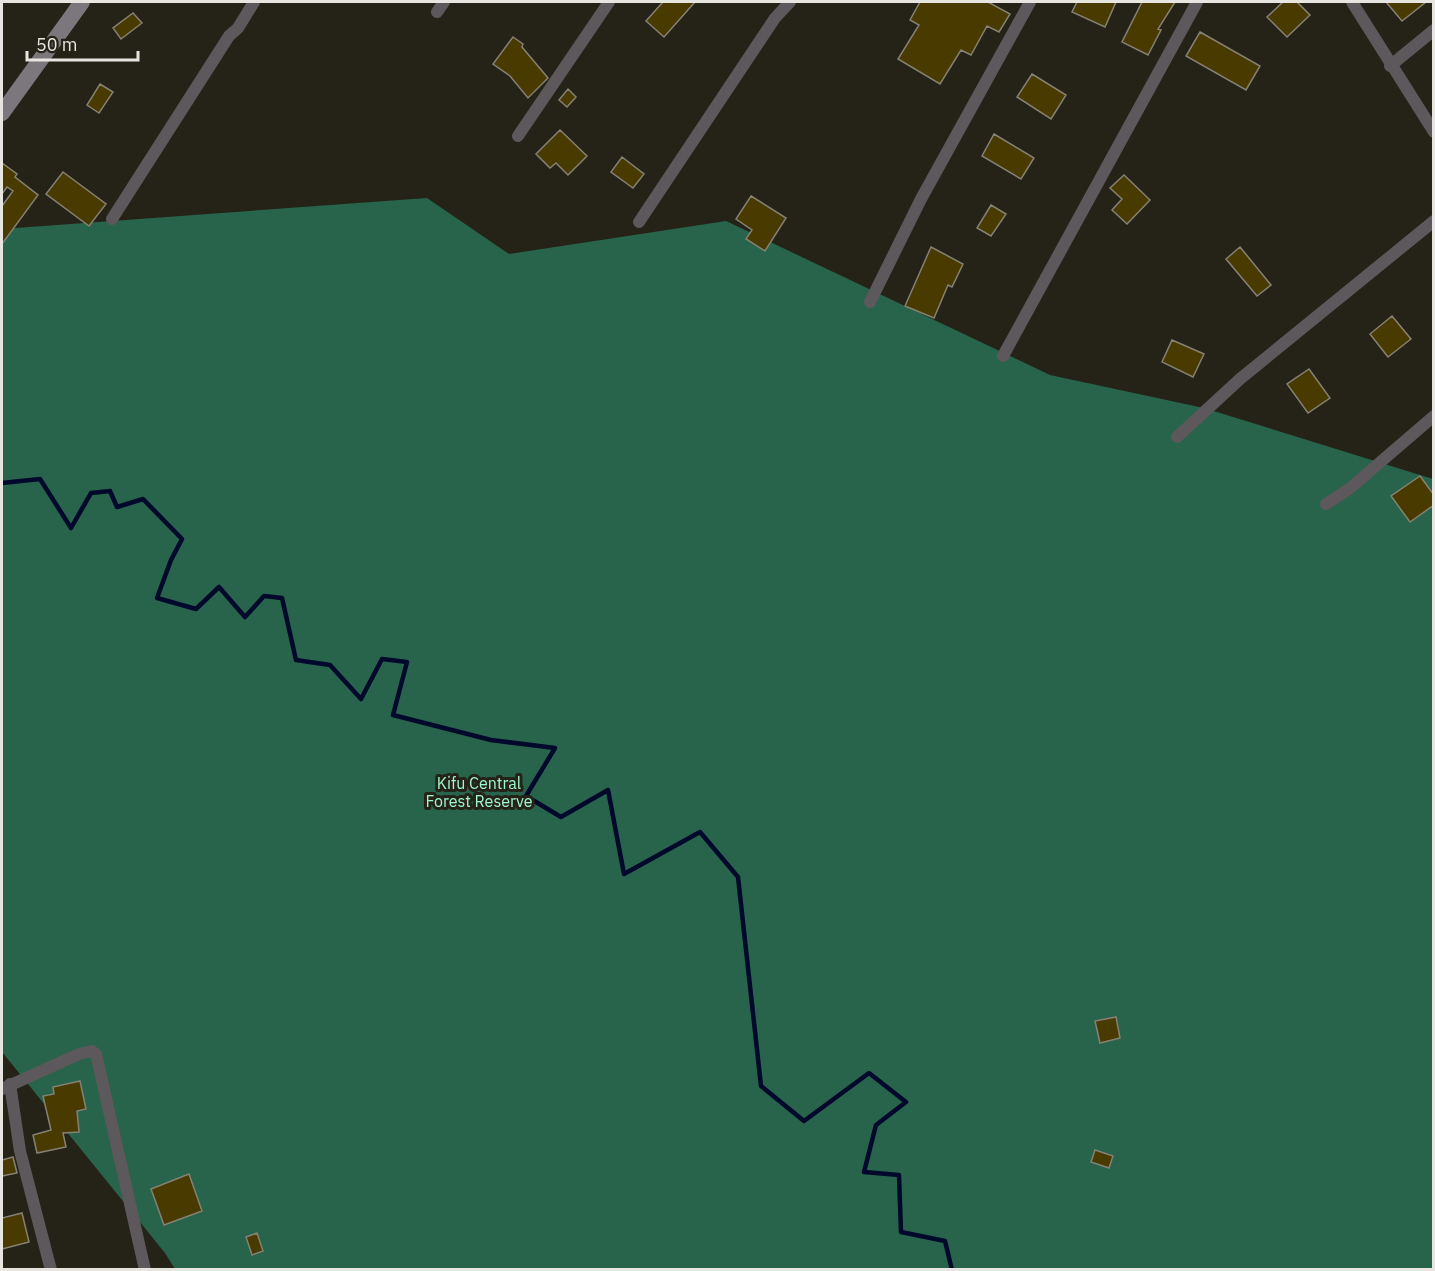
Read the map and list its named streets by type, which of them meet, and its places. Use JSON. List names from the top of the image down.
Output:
{
  "parks": ["Kifu Central Forest Reserve"],
  "scale_bar": "50 m"
}
